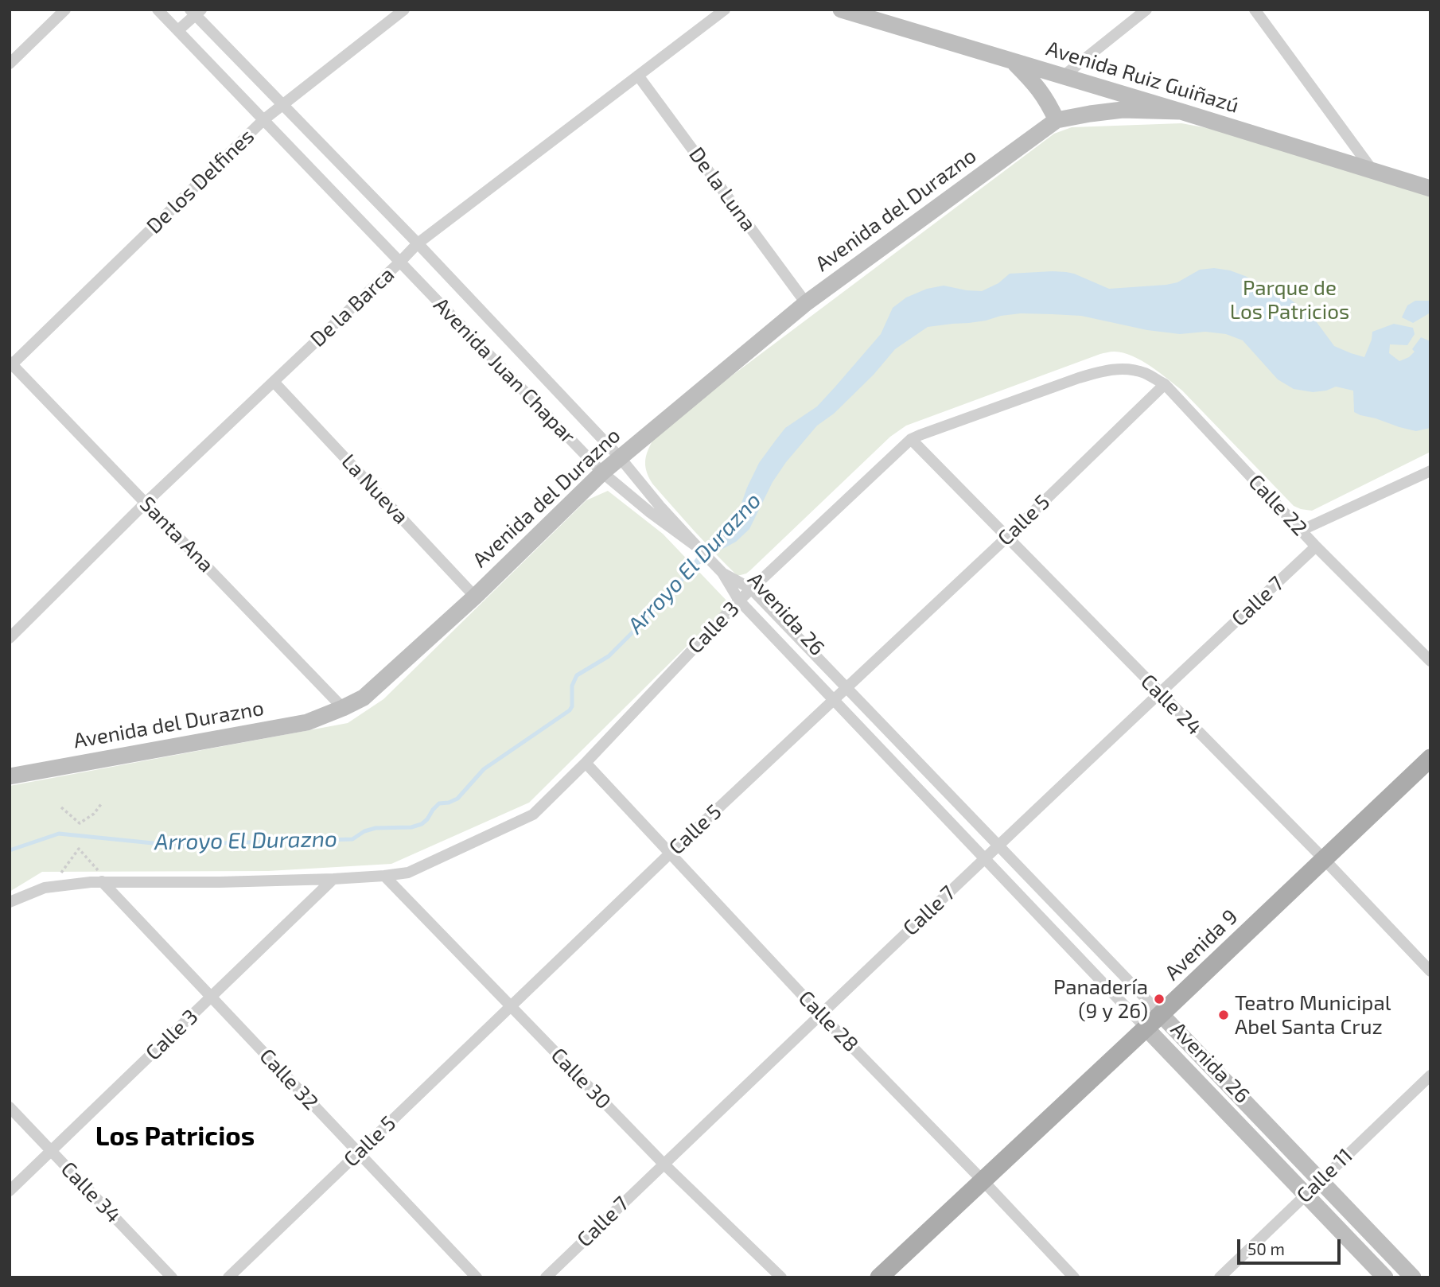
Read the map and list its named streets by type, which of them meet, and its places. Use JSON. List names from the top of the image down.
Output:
{
  "streets": {
    "main road": [
      "Avenida Ruiz Guiñazú",
      "Avenida del Durazno",
      "Avenida 26",
      "Avenida 9"
    ],
    "street": [
      "De los Delfines",
      "De la Luna",
      "De la Barca",
      "Avenida Juan Chapar",
      "La Nueva",
      "Calle 22",
      "Calle 5",
      "Santa Ana",
      "Calle 7",
      "Calle 3",
      "Calle 24",
      "Calle 28",
      "Calle 30",
      "Calle 32",
      "Calle 11",
      "Calle 34"
    ]
  },
  "crossings": [
    ["De los Delfines", "Avenida Juan Chapar"],
    ["De los Delfines", "Santa Ana"],
    ["De la Luna", "Avenida del Durazno"],
    ["De la Luna", "De la Barca"],
    ["Avenida del Durazno", "Avenida Juan Chapar"],
    ["Avenida del Durazno", "La Nueva"],
    ["Avenida del Durazno", "Santa Ana"],
    ["De la Barca", "Avenida Juan Chapar"],
    ["De la Barca", "La Nueva"],
    ["De la Barca", "Santa Ana"],
    ["Calle 22", "Calle 5"],
    ["Calle 22", "Calle 7"],
    ["Calle 22", "Calle 3"],
    ["Calle 5", "Avenida 26"],
    ["Calle 5", "Calle 24"],
    ["Calle 5", "Calle 28"],
    ["Calle 5", "Calle 30"],
    ["Calle 5", "Calle 32"],
    ["Calle 7", "Avenida 26"],
    ["Calle 7", "Calle 24"],
    ["Calle 7", "Calle 28"],
    ["Calle 7", "Calle 30"],
    ["Avenida 26", "Calle 3"],
    ["Avenida 26", "Avenida 9"],
    ["Avenida 26", "Calle 11"],
    ["Calle 3", "Calle 24"],
    ["Calle 3", "Calle 28"],
    ["Calle 3", "Calle 30"],
    ["Calle 3", "Calle 32"],
    ["Calle 3", "Calle 34"],
    ["Calle 24", "Avenida 9"],
    ["Avenida 9", "Calle 28"]
  ],
  "districts": ["Los Patricios"],
  "water": ["Arroyo El Durazno"],
  "parks": ["Parque de Los Patricios"],
  "places": ["Panadería (9 y 26)", "Teatro Municipal Abel Santa Cruz"],
  "scale_bar": "50 m"
}
